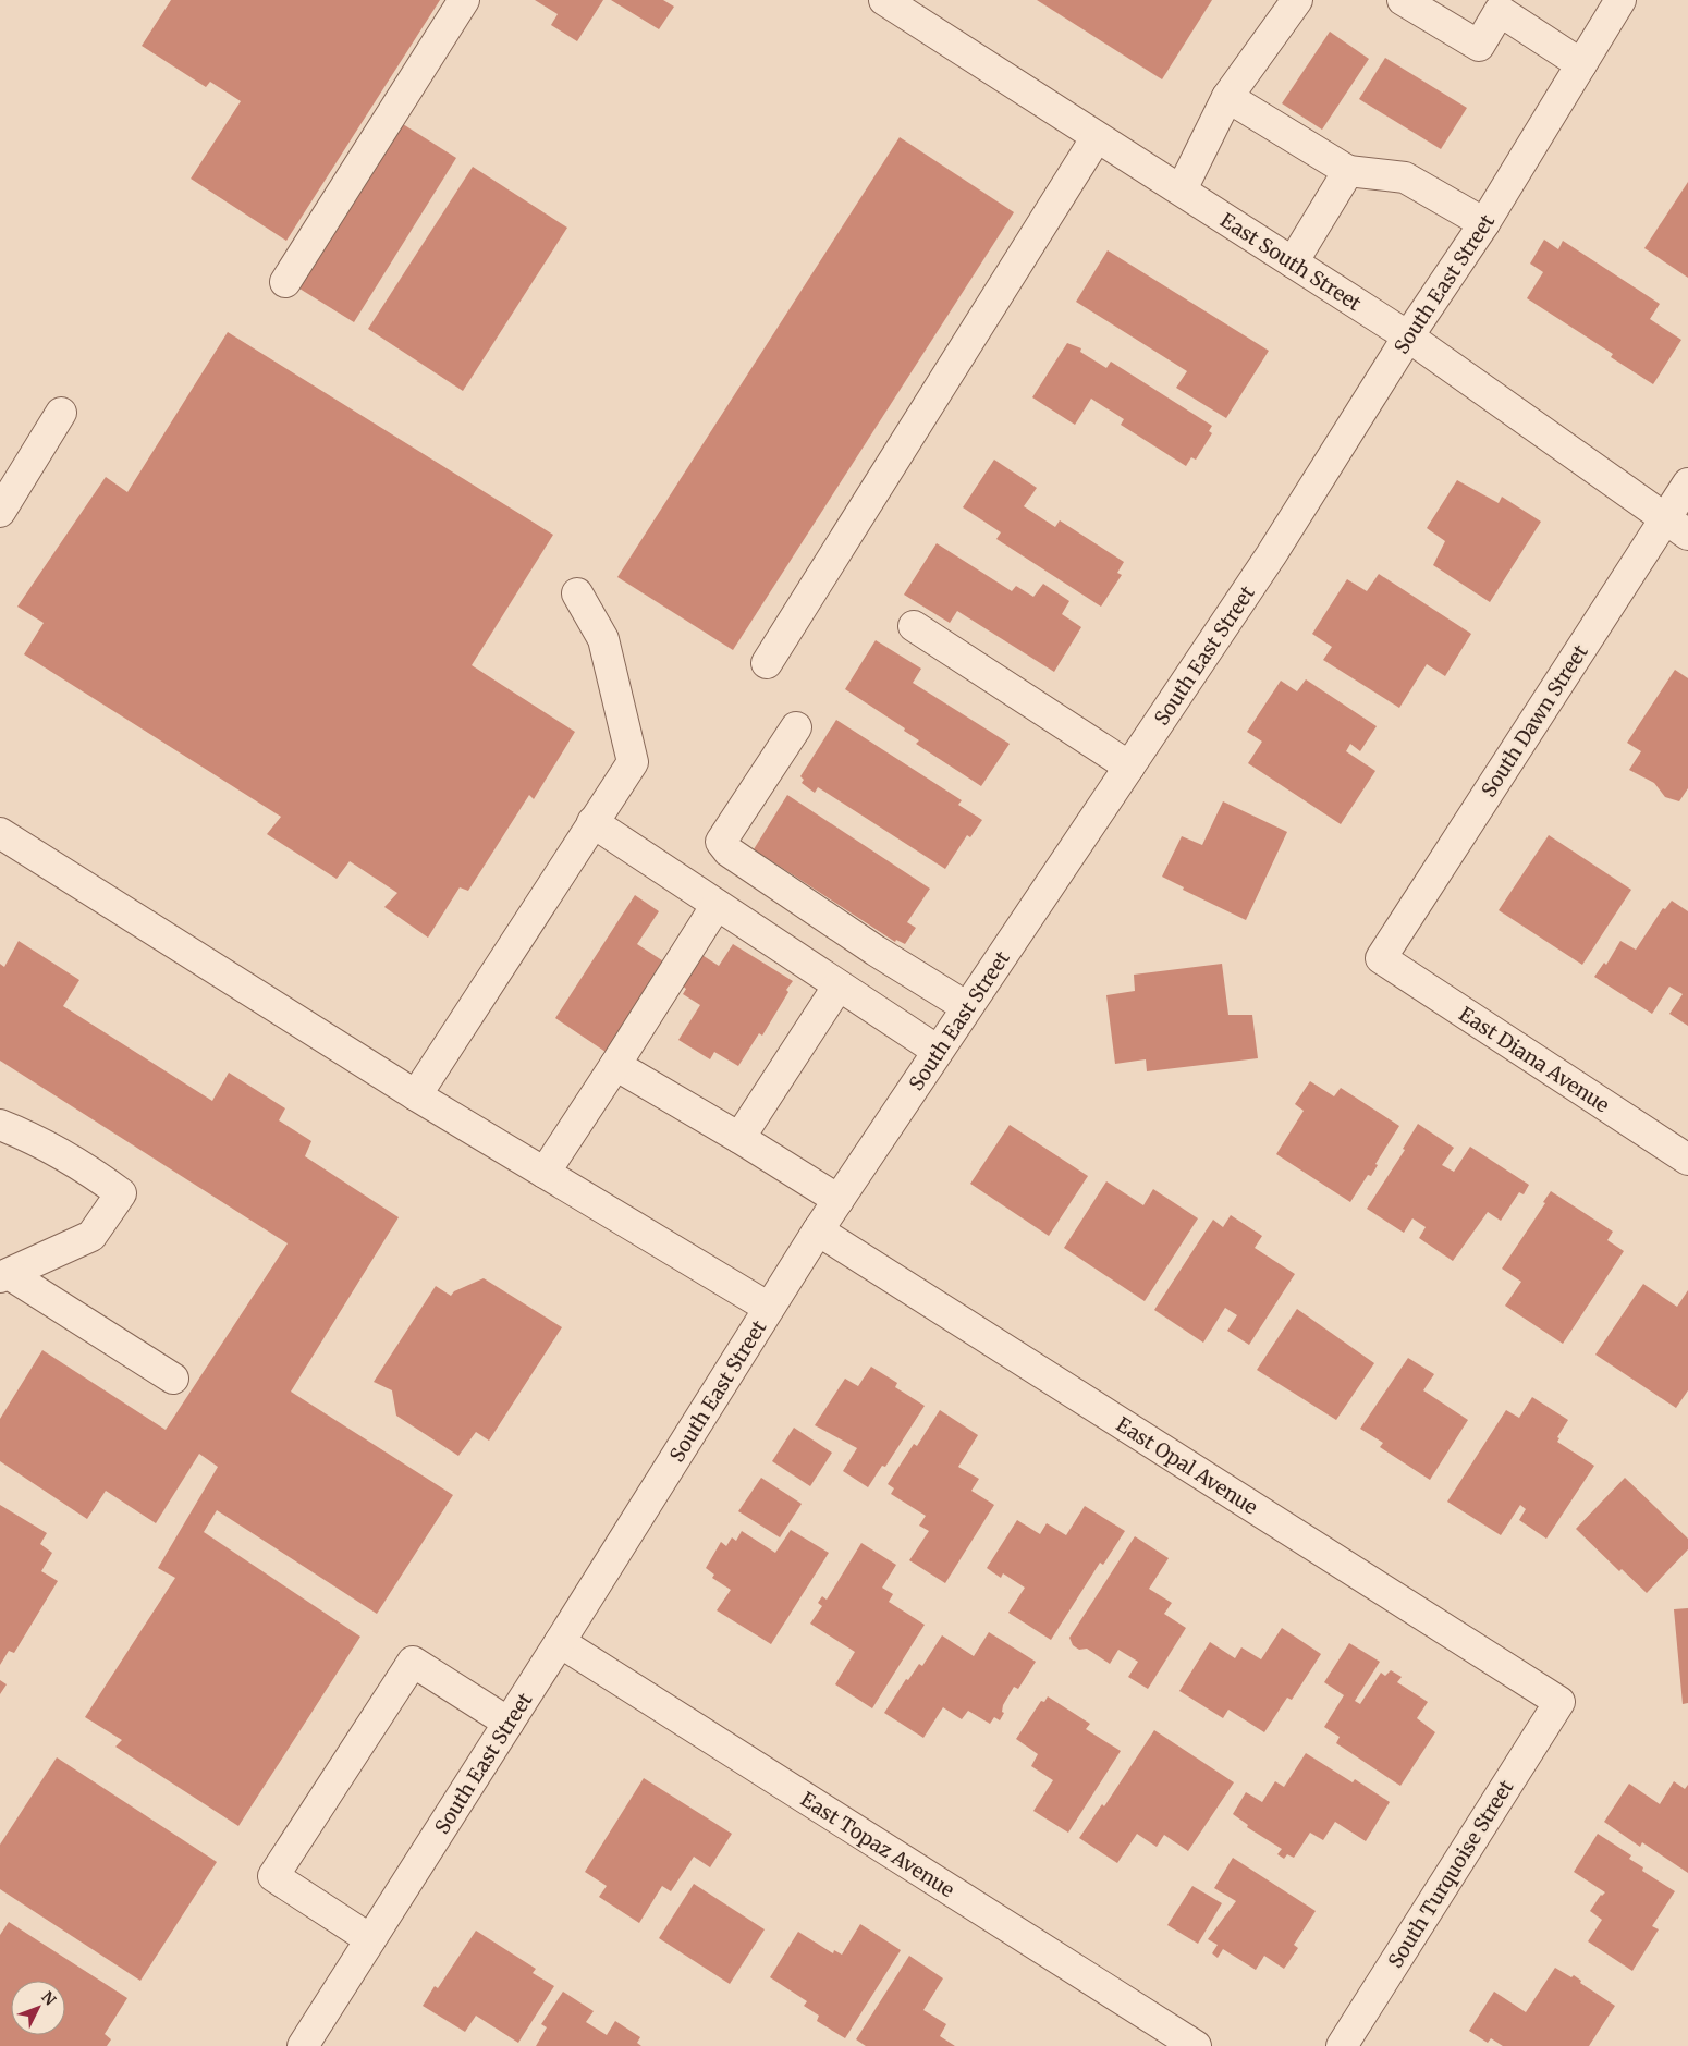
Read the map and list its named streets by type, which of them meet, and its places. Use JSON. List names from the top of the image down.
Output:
{
  "streets": {
    "street": [
      "East South Street",
      "South East Street",
      "South Dawn Street",
      "East Diana Avenue",
      "East Opal Avenue",
      "East Topaz Avenue",
      "South Turquoise Street"
    ]
  },
  "crossings": [
    ["East South Street", "South East Street"],
    ["East South Street", "South Dawn Street"],
    ["South East Street", "East Opal Avenue"],
    ["South East Street", "East Topaz Avenue"],
    ["South Dawn Street", "East Diana Avenue"],
    ["East Opal Avenue", "South Turquoise Street"]
  ],
  "north": "top right"
}
